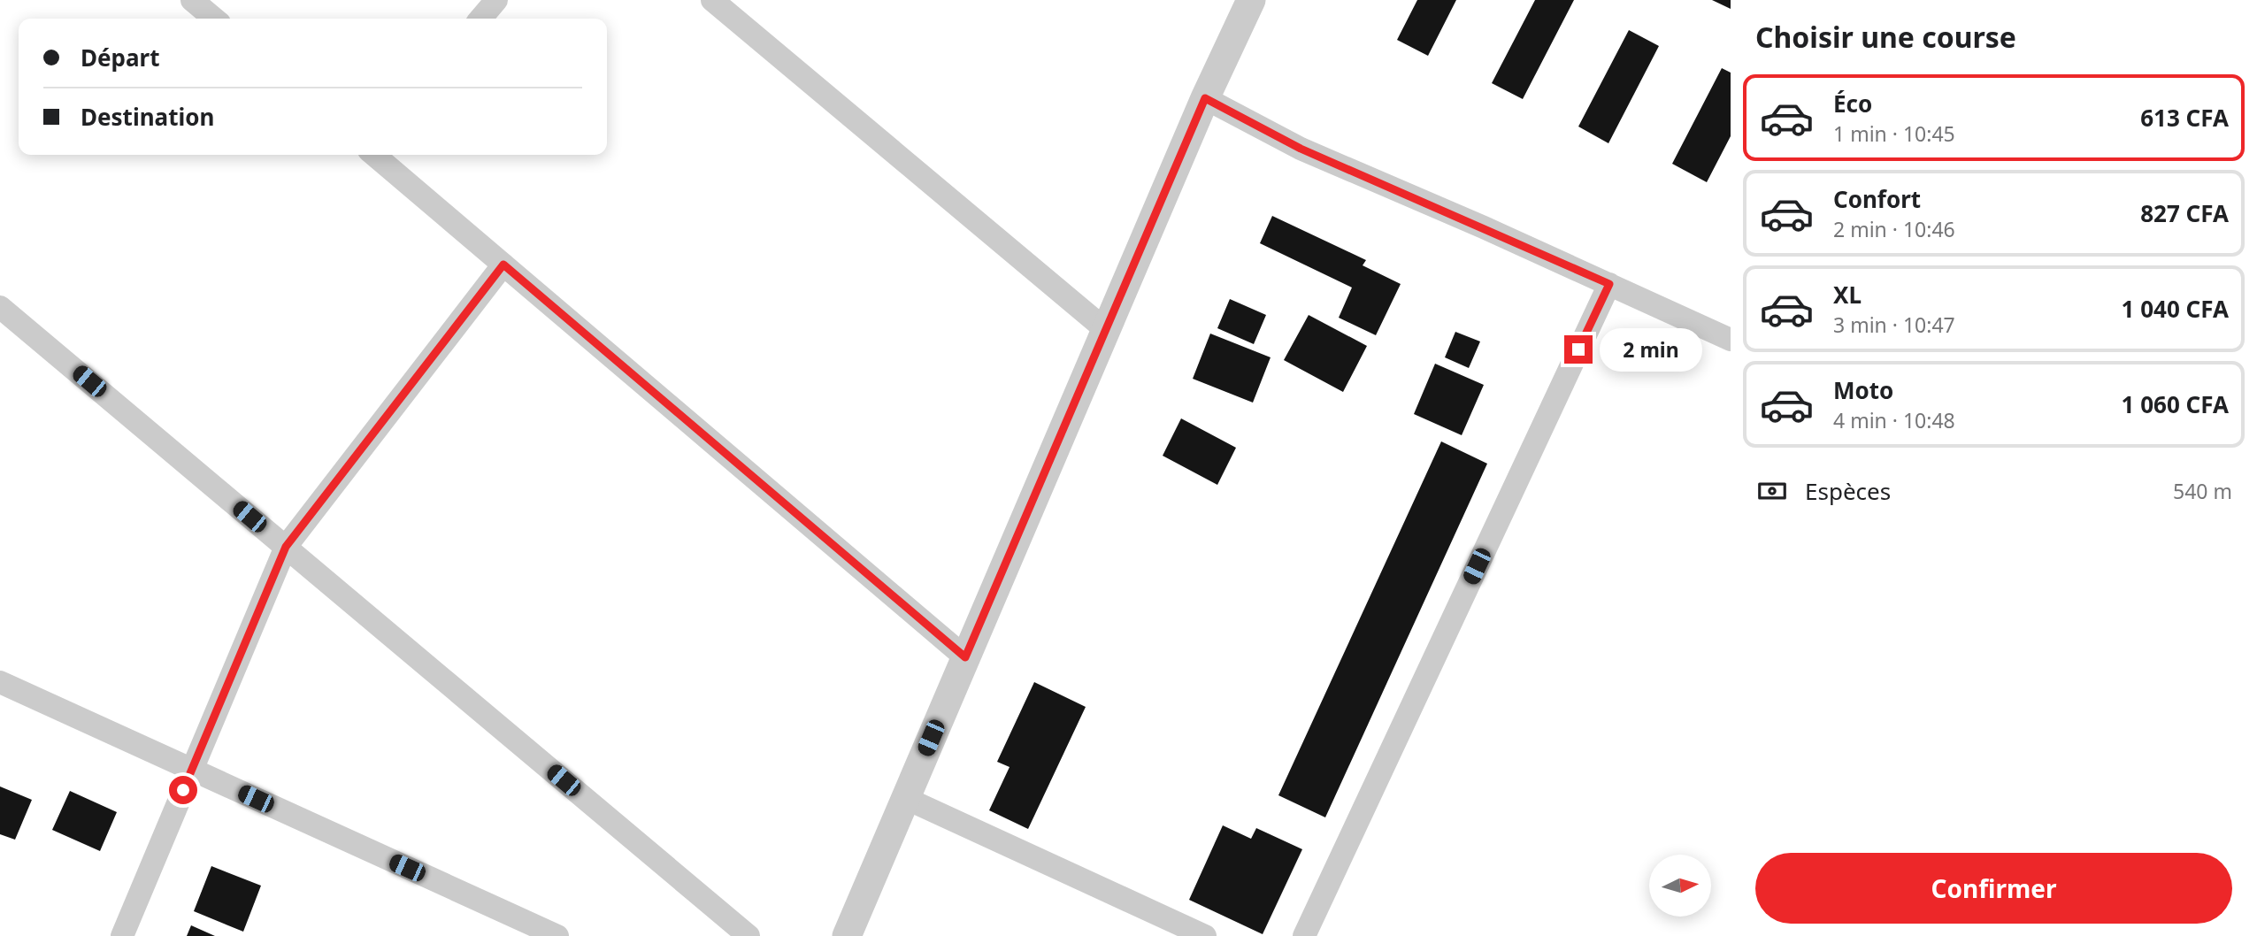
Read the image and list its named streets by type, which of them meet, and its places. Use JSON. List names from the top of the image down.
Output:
{
  "north": "right",
  "page": {
    "heading": "Choisir une course",
    "banner": ["Départ", "Destination"],
    "list": [
      {
        "name": "Éco",
        "note": "1 min · 10:45",
        "value": "613 CFA"
      },
      {
        "name": "Confort",
        "note": "2 min · 10:46",
        "value": "827 CFA"
      },
      {
        "name": "XL",
        "note": "3 min · 10:47",
        "value": "1 040 CFA"
      },
      {
        "name": "Moto",
        "note": "4 min · 10:48",
        "value": "1 060 CFA"
      }
    ],
    "bubble": "2 min",
    "pay": ["Espèces", "540 m"],
    "buttons": "Confirmer"
  }
}
